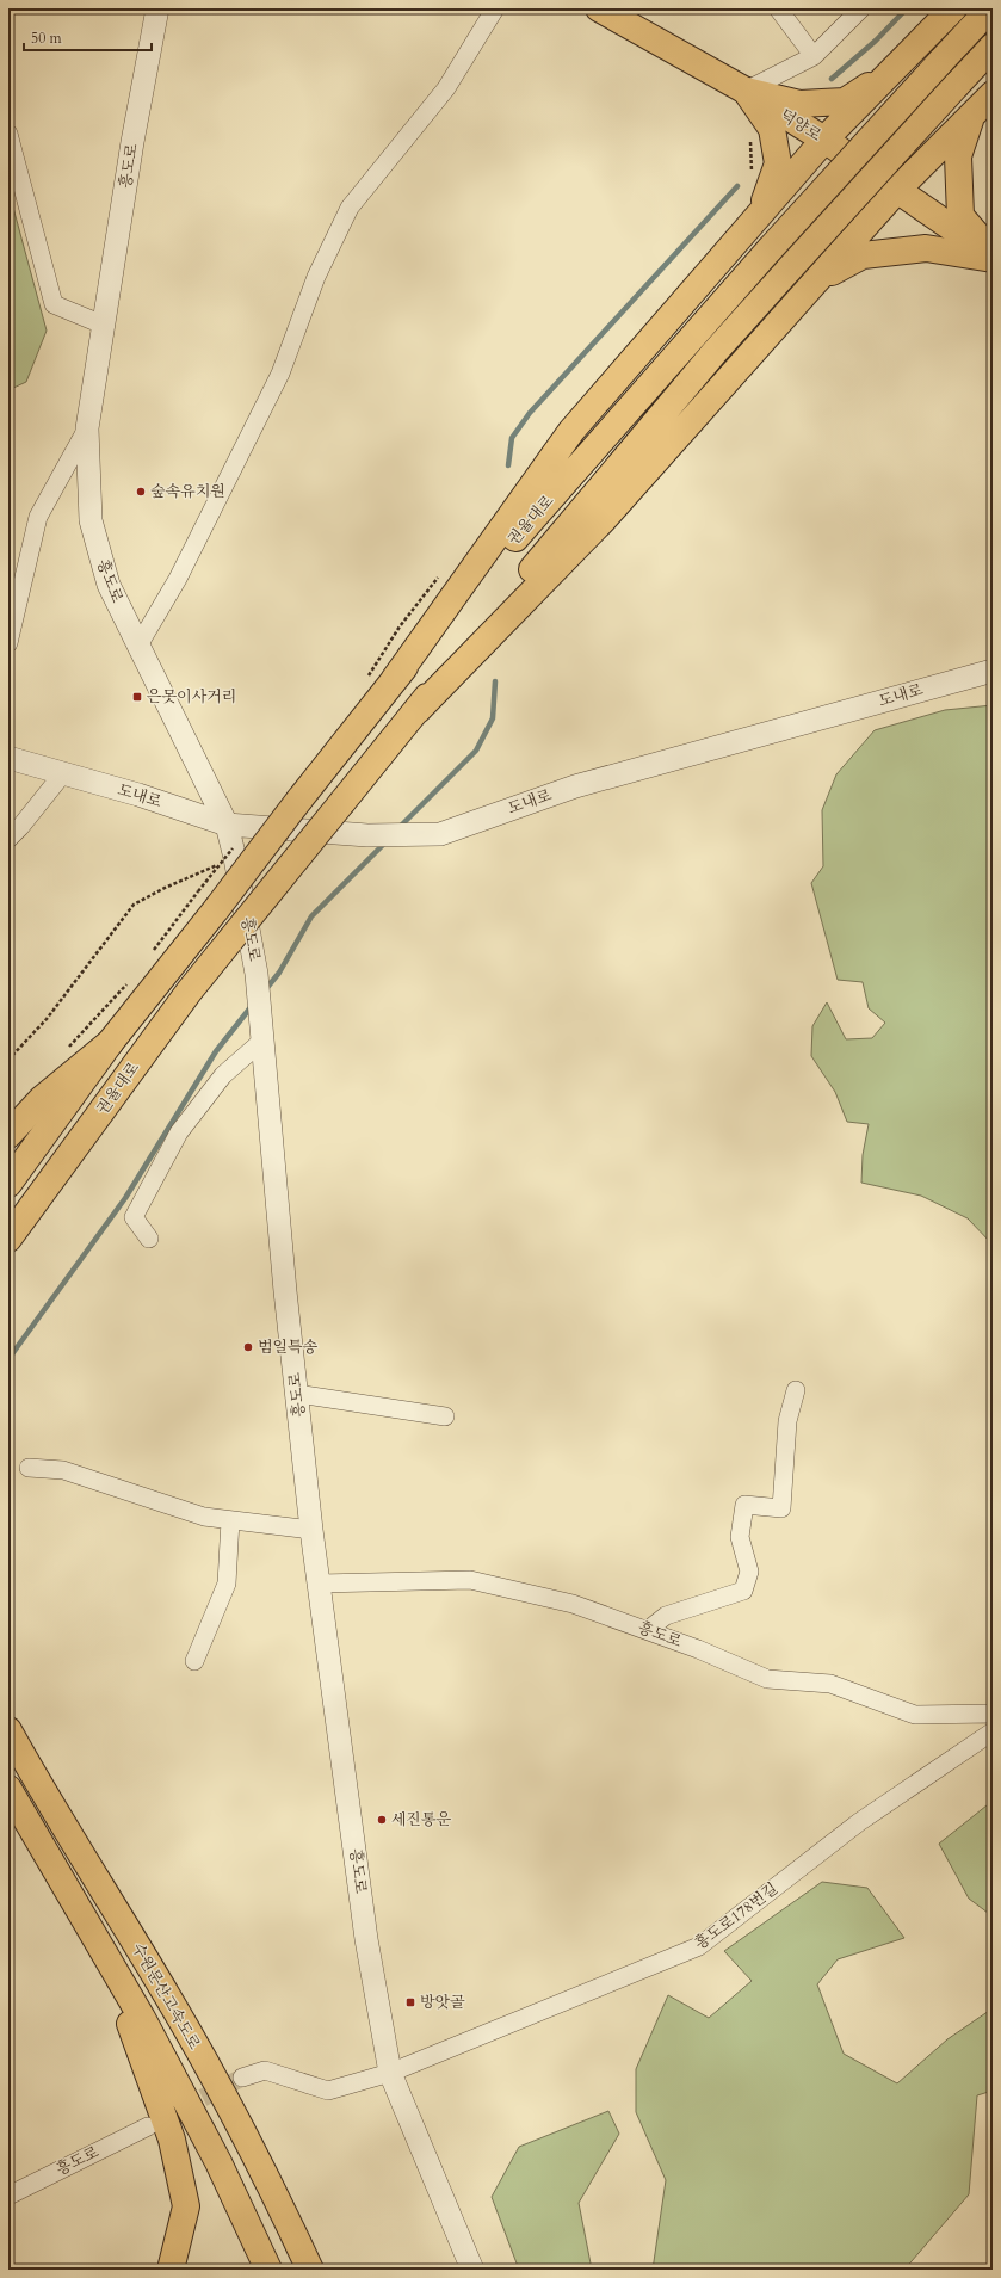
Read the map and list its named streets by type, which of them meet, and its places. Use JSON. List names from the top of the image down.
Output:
{
  "streets": {
    "main road": ["덕양로", "권율대로", "수원문산고속도로"],
    "street": ["흥도로", "도내로", "흥도로178번길"]
  },
  "crossings": [
    ["흥도로", "도내로"],
    ["흥도로", "흥도로178번길"]
  ],
  "places": {
    "other": ["숲속유치원", "범일특송", "세진통운"],
    "transit": ["은못이사거리", "방앗골"]
  },
  "scale_bar": "50 m"
}
